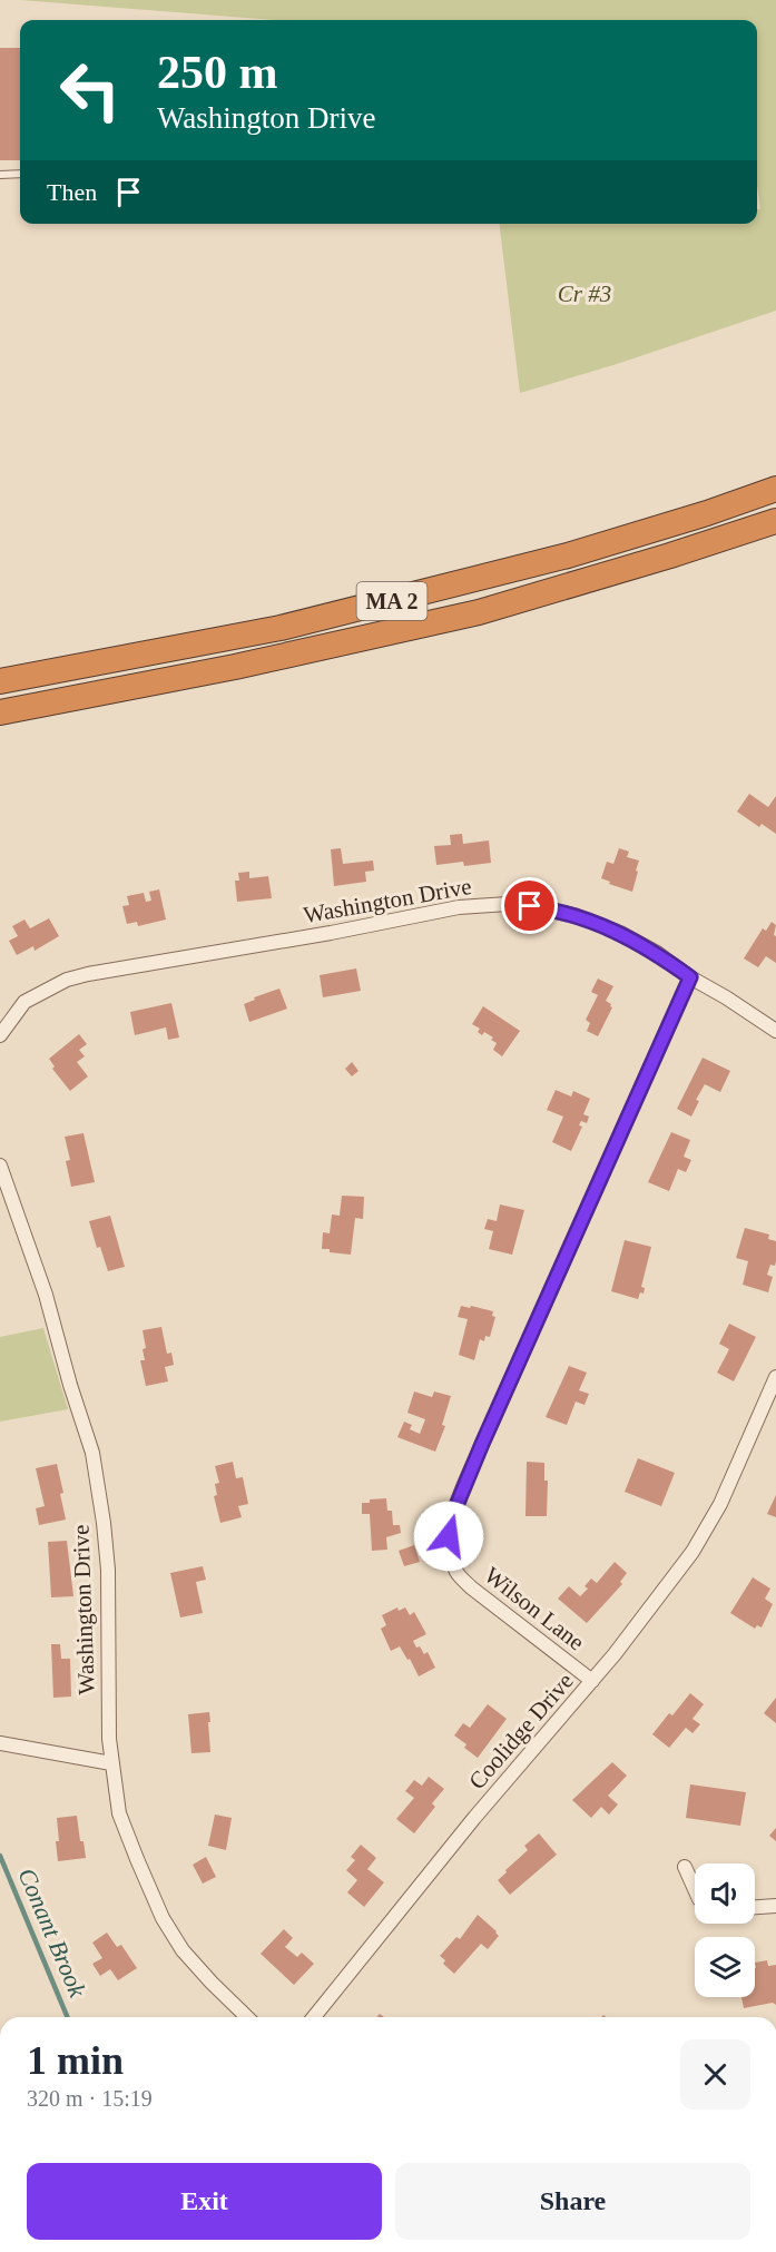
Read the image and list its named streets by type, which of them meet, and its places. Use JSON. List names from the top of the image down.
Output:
{
  "streets": {
    "highway": ["MA 2"],
    "street": ["Washington Drive", "Wilson Lane", "Coolidge Drive"]
  },
  "crossings": [
    ["Washington Drive", "Wilson Lane"],
    ["Wilson Lane", "Coolidge Drive"]
  ],
  "water": ["Conant Brook"],
  "parks": ["Cr #3"],
  "page": {
    "turn": ["250 m", "Washington Drive"],
    "then": "Then",
    "heading": ["1 min", "320 m · 15:19"],
    "buttons": ["Exit", "Share"]
  }
}
